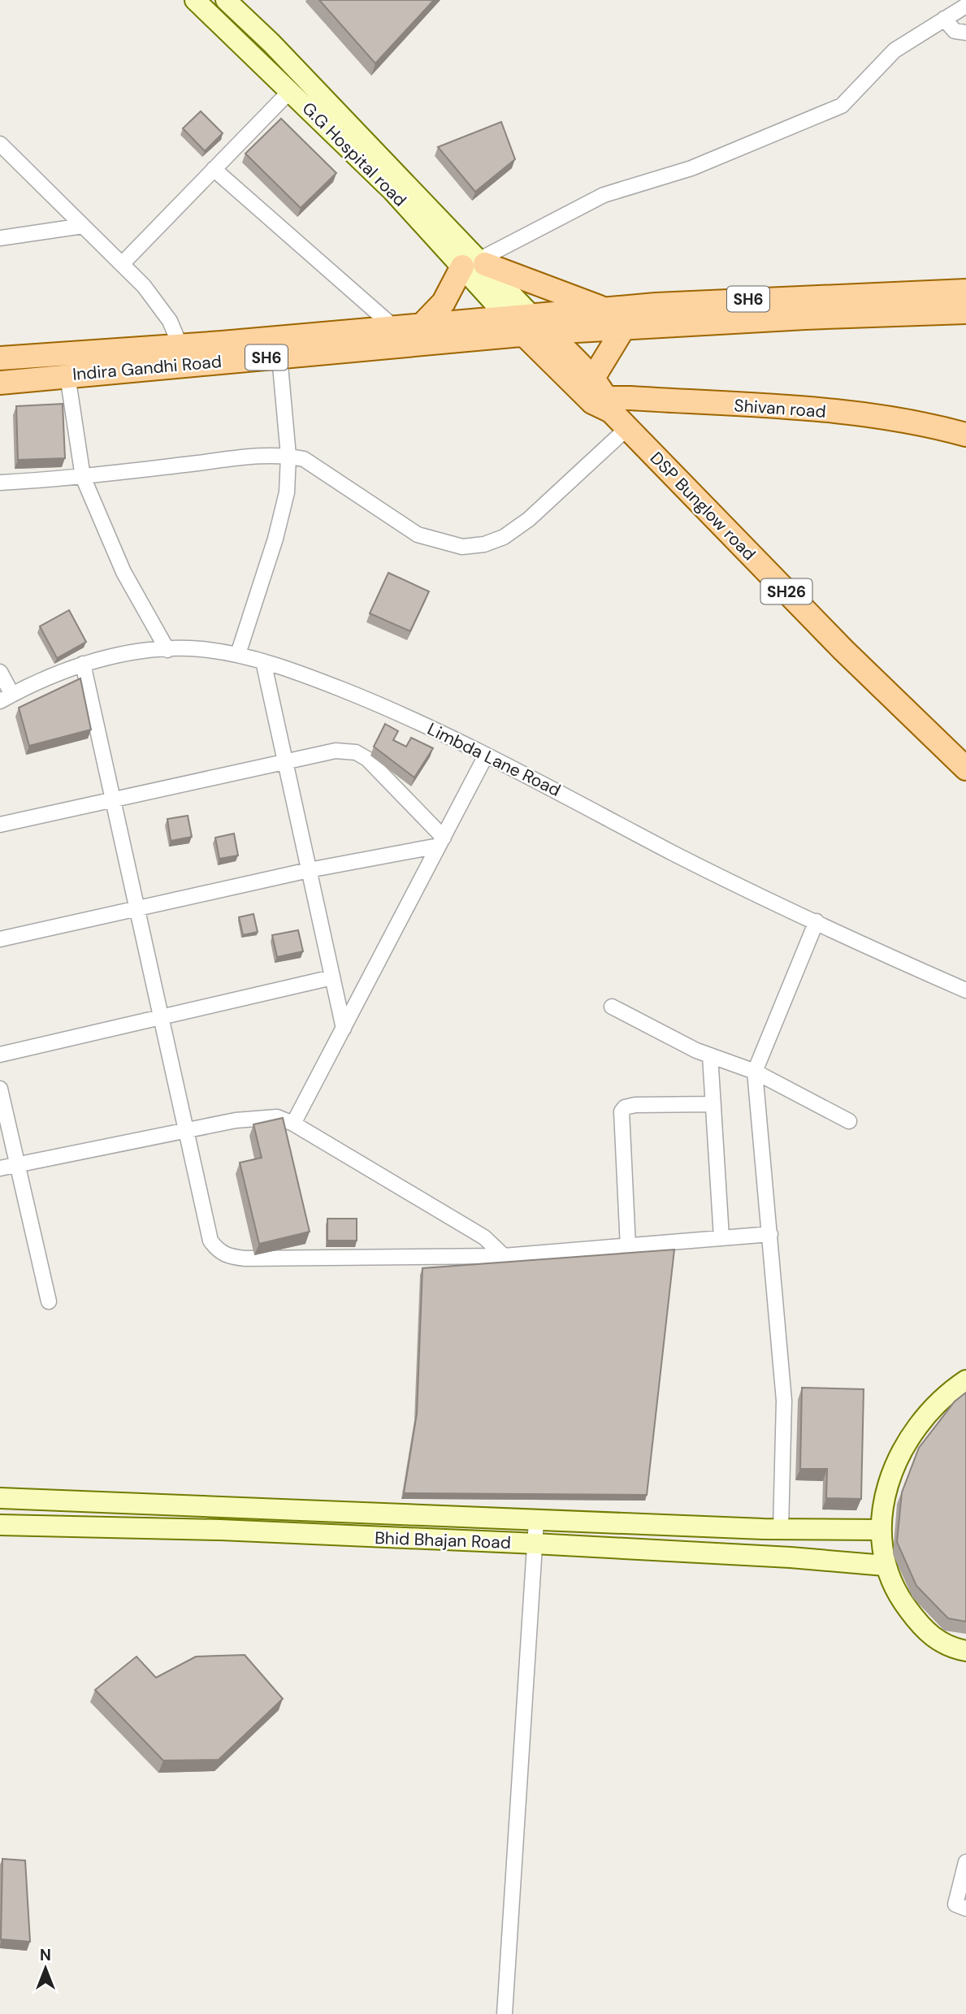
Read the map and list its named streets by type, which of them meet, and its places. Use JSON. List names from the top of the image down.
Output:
{
  "streets": {
    "main road": [
      "G.G Hospital road",
      "SH6",
      "Indira Gandhi Road",
      "Shivan road",
      "DSP Bunglow road",
      "SH26",
      "Bhid Bhajan Road"
    ],
    "street": ["Limbda Lane Road"]
  },
  "crossings": [
    ["G.G Hospital road", "SH6"],
    ["G.G Hospital road", "Indira Gandhi Road"],
    ["G.G Hospital road", "DSP Bunglow road"],
    ["SH6", "Indira Gandhi Road"],
    ["SH6", "DSP Bunglow road"],
    ["Indira Gandhi Road", "DSP Bunglow road"],
    ["Shivan road", "DSP Bunglow road"]
  ],
  "north": "top"
}
